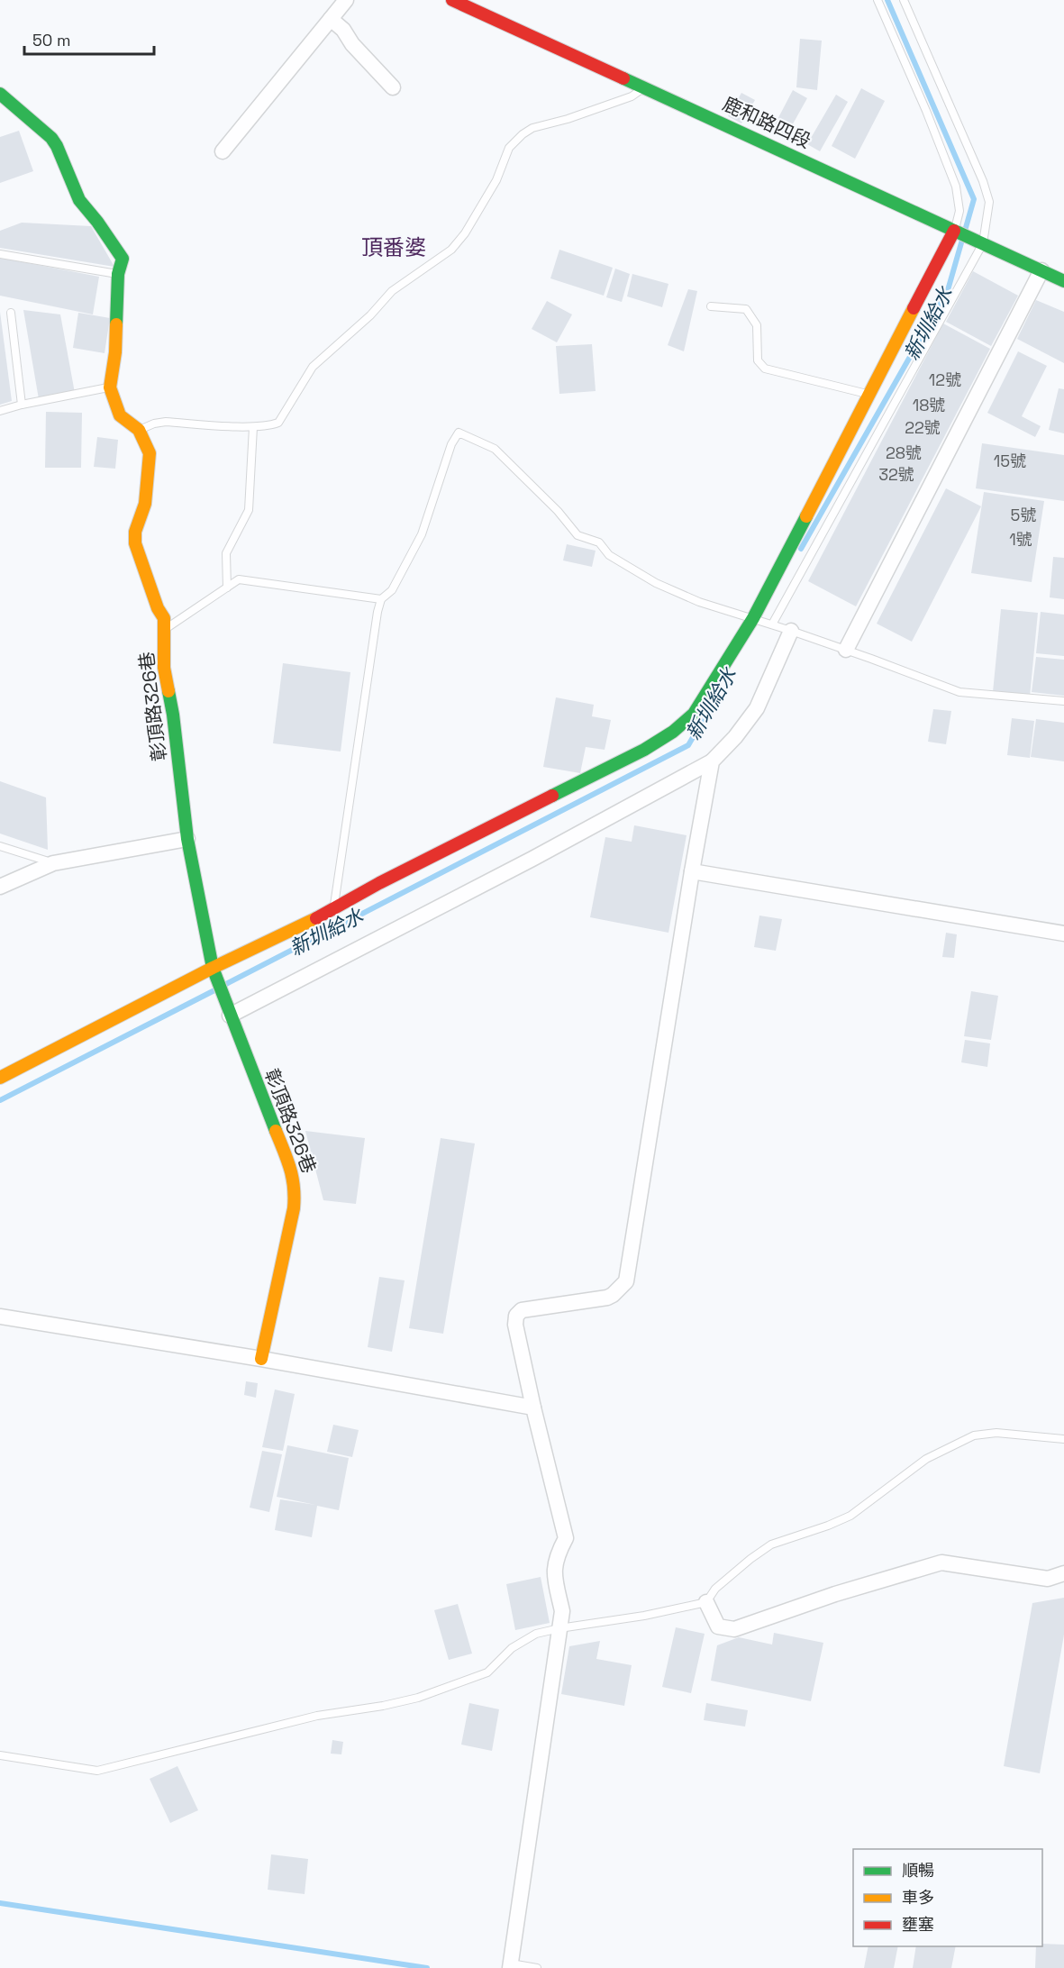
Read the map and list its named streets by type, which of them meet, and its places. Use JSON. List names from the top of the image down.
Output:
{
  "streets": {
    "street": ["鹿和路四段", "彰頂路326巷"]
  },
  "districts": ["頂番婆"],
  "water": ["新圳給水"],
  "house_numbers": [
    "12號",
    "18號",
    "22號",
    "28號",
    "15號",
    "32號",
    "5號",
    "1號"
  ],
  "legend": ["順暢", "車多", "壅塞"],
  "scale_bar": "50 m"
}
